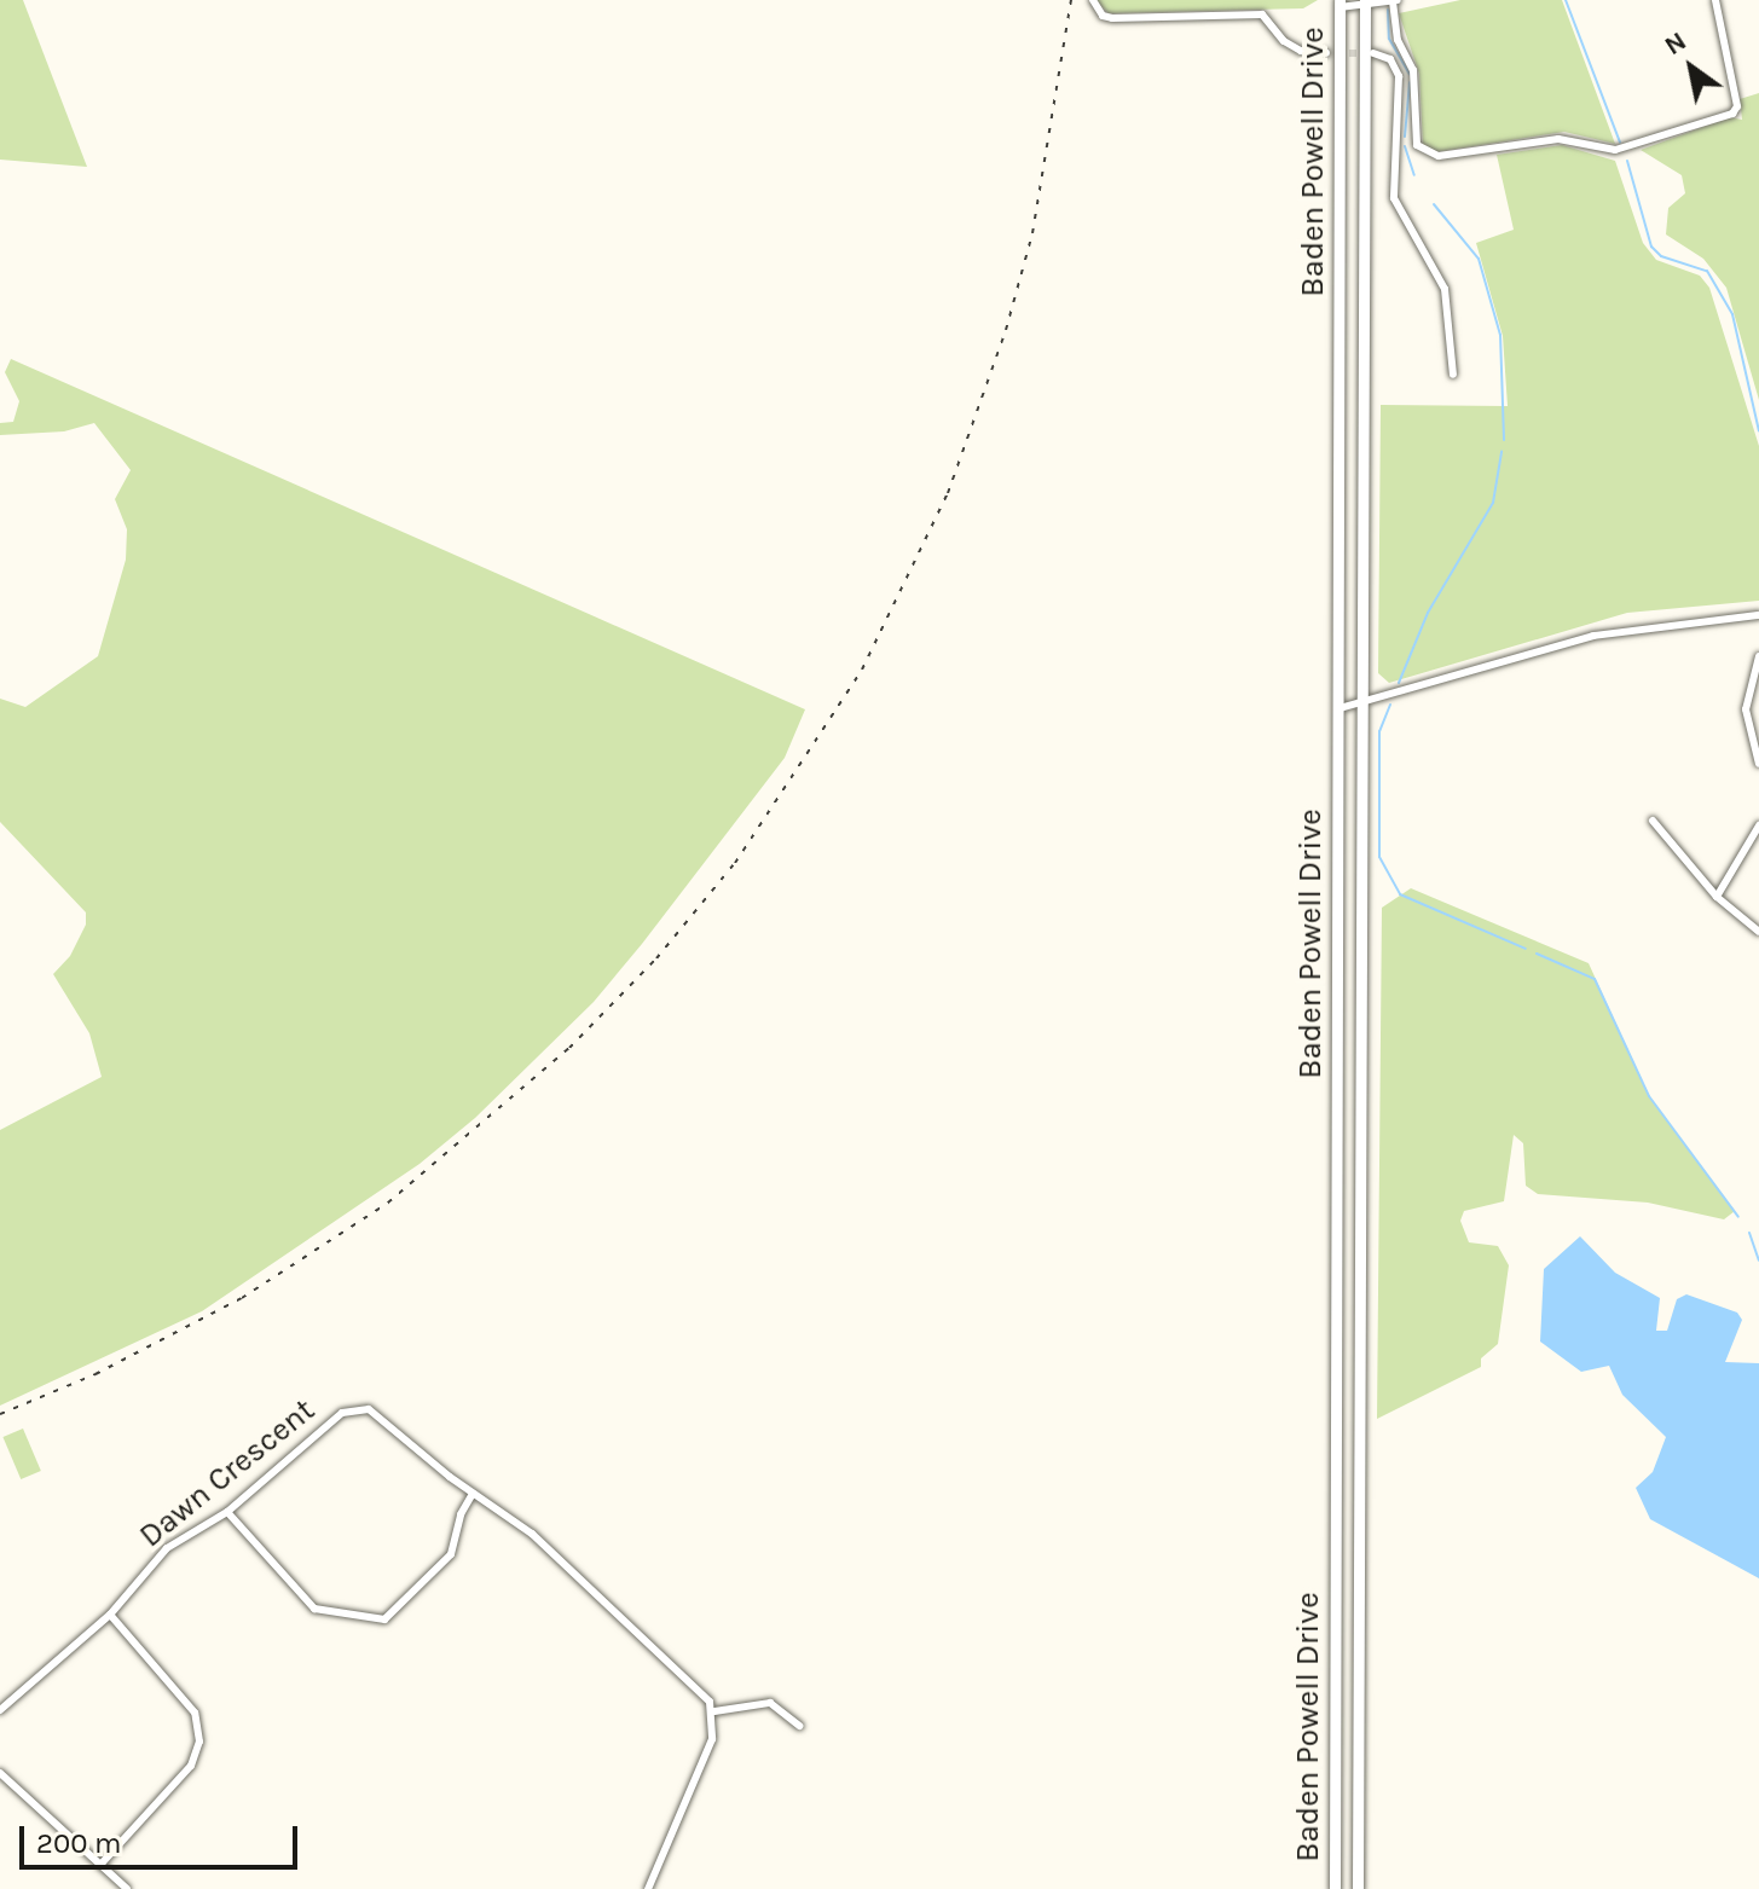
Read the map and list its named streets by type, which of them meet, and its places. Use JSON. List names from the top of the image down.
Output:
{
  "streets": {
    "main road": ["Baden Powell Drive"],
    "street": ["Dawn Crescent"]
  },
  "scale_bar": "200 m",
  "north": "top left"
}
